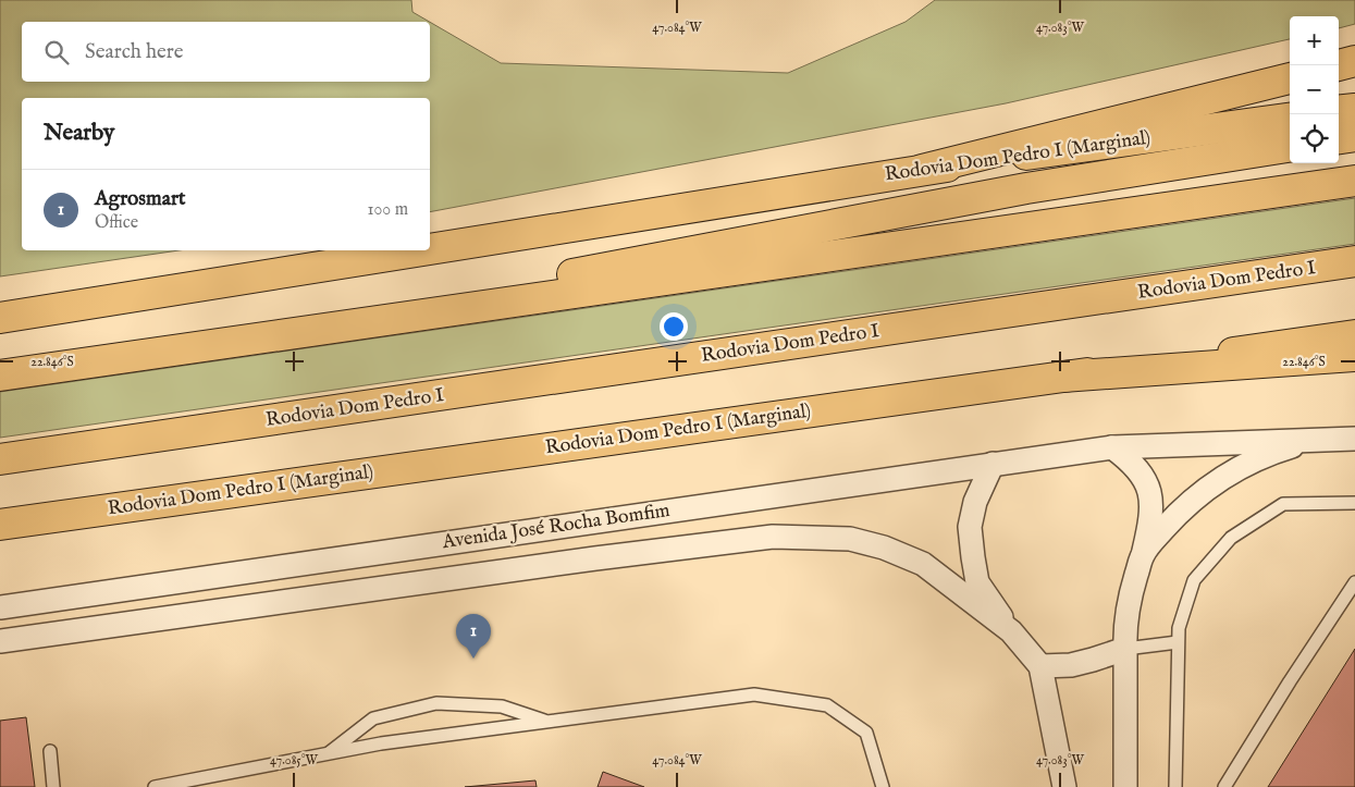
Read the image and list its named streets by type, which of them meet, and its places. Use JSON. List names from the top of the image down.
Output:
{
  "streets": {
    "highway": ["Rodovia Dom Pedro I (Marginal)", "Rodovia Dom Pedro I"],
    "street": ["Avenida José Rocha Bomfim"]
  },
  "page": {
    "map_buttons": ["+", "−"],
    "search": "Search here",
    "heading": "Nearby",
    "list": [
      {
        "mark": "1",
        "name": "Agrosmart",
        "note": "Office",
        "value": "100 m"
      }
    ],
    "pins": "1"
  },
  "coordinates": [
    "47.084°W",
    "47.083°W",
    "22.846°S",
    "47.085°W"
  ]
}
